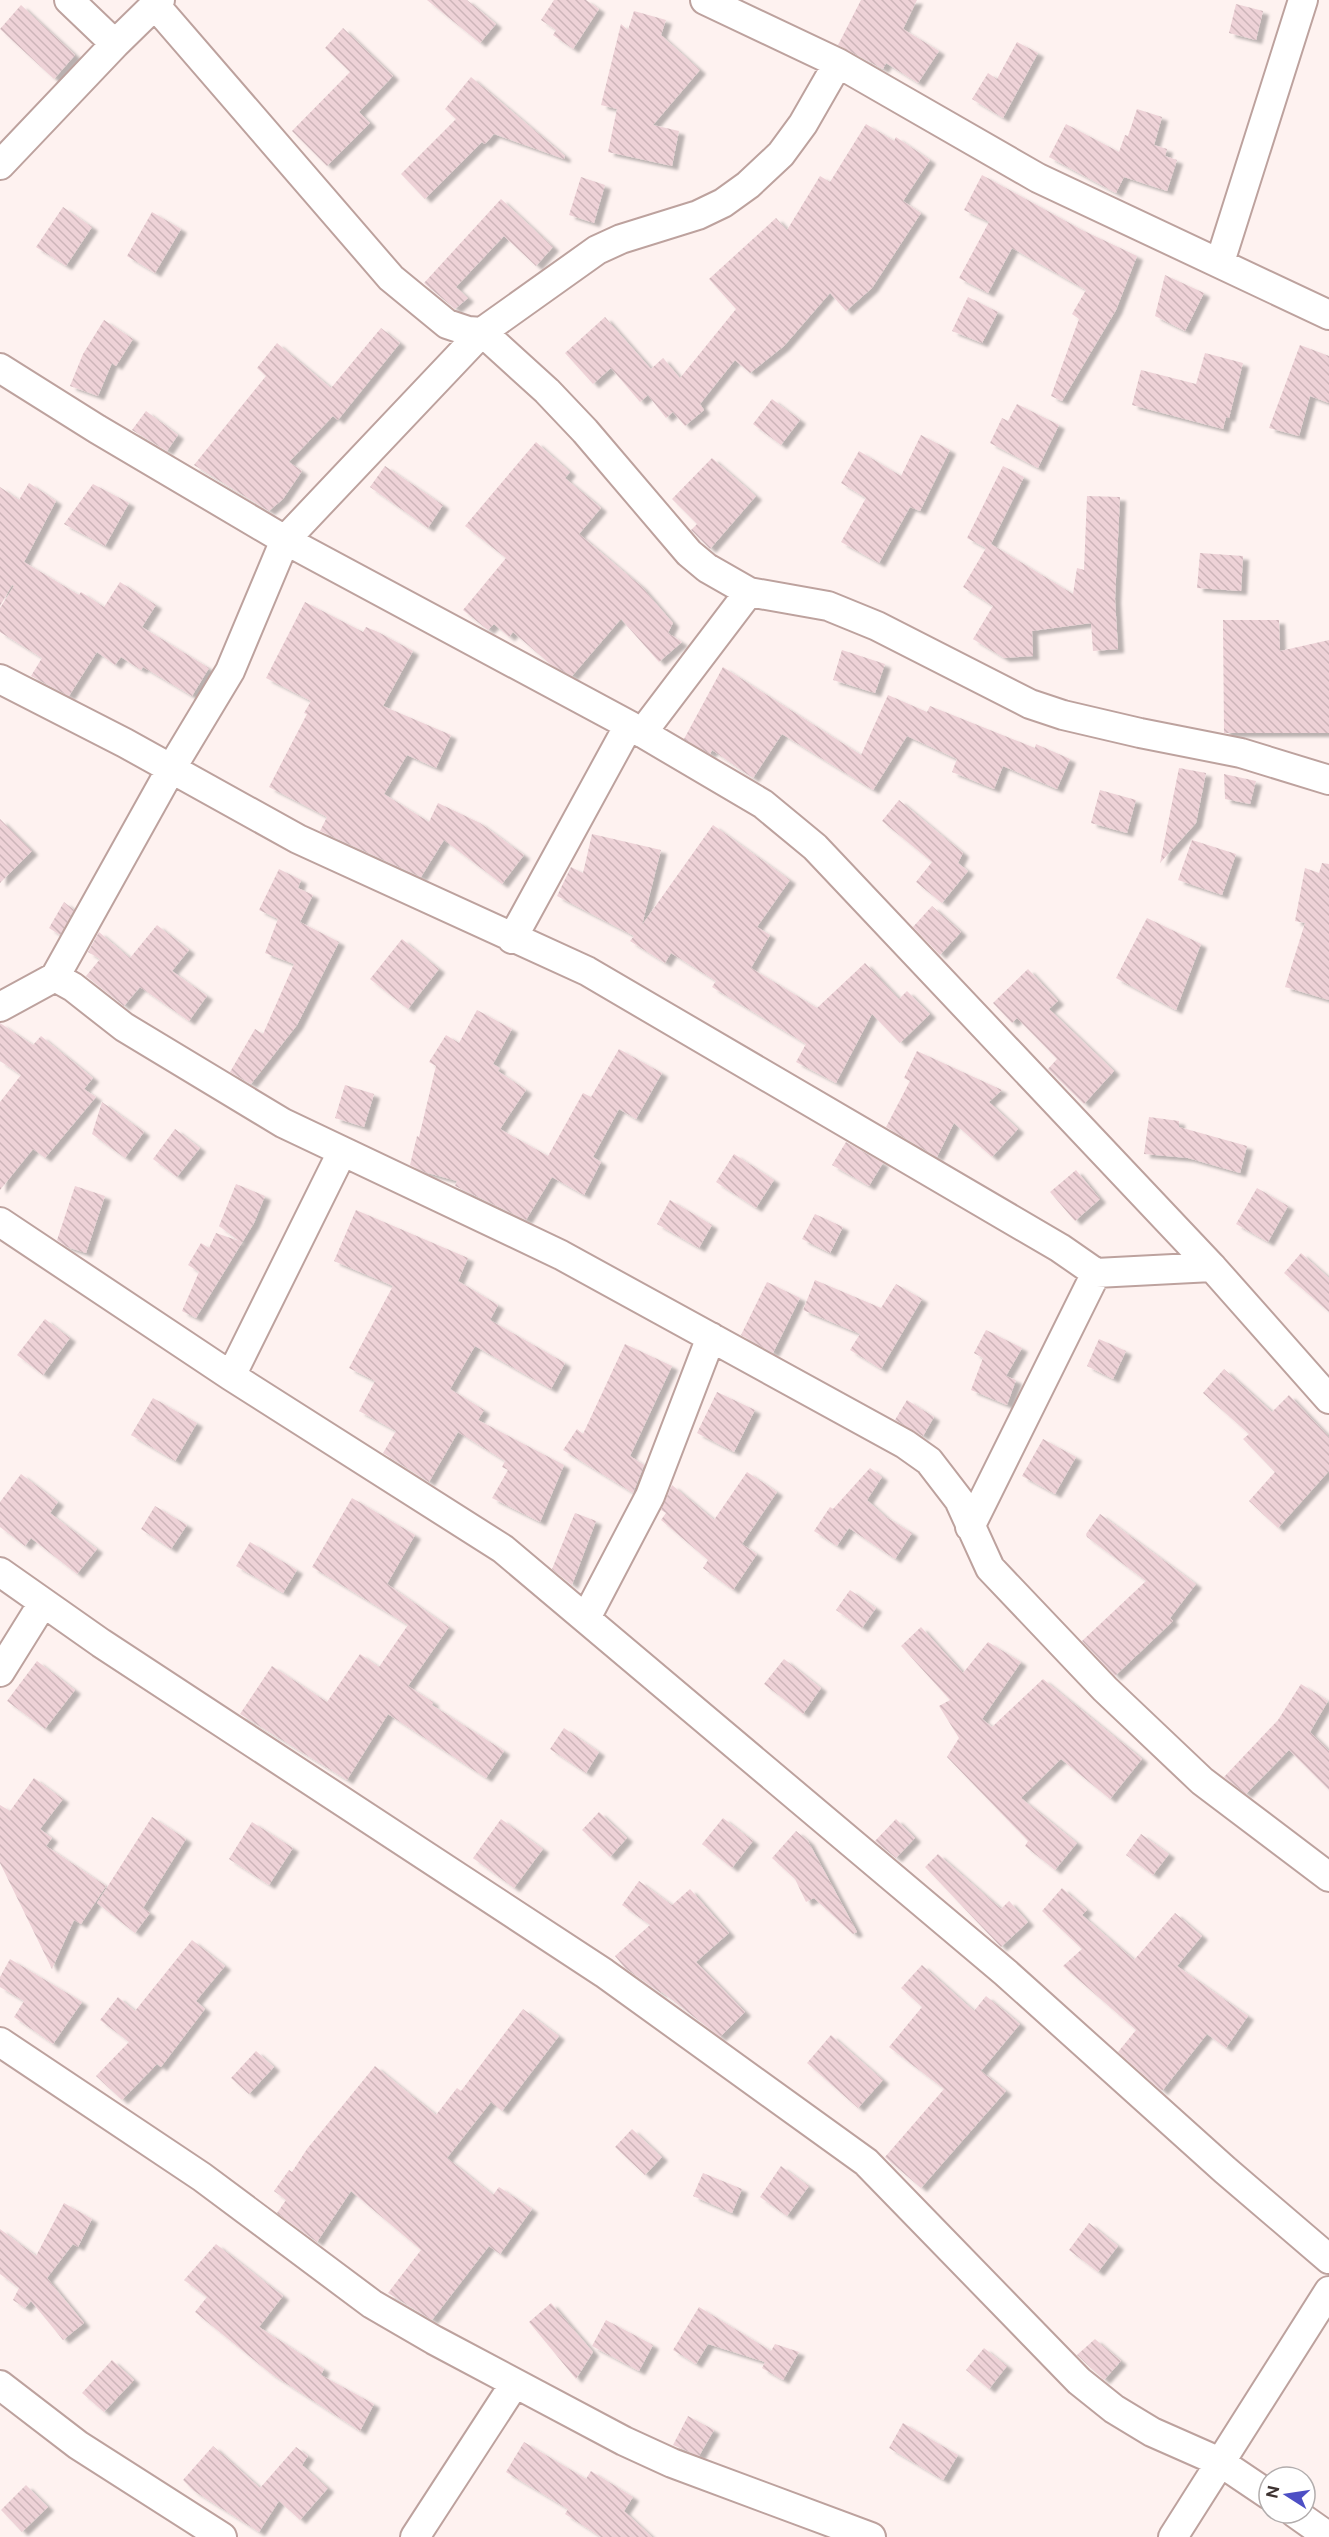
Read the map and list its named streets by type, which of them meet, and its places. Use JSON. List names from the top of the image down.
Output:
{
  "north": "left"
}
